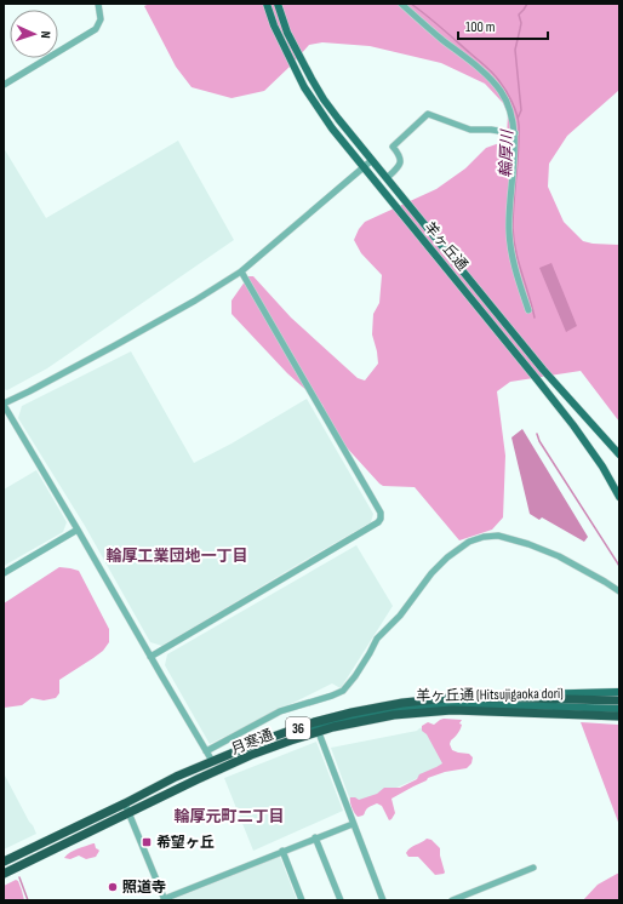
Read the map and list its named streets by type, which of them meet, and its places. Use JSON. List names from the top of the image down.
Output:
{
  "streets": {
    "highway": ["36", "月寒通"],
    "main road": ["羊ヶ丘通", "羊ヶ丘通 (Hitsujigaoka dori)"]
  },
  "crossings": [
    ["羊ヶ丘通 (Hitsujigaoka dori)", "月寒通"]
  ],
  "districts": ["輪厚工業団地一丁目", "輪厚元町二丁目"],
  "water": ["輪厚川"],
  "places": {
    "transit": ["希望ヶ丘"],
    "other": ["照道寺"]
  },
  "scale_bar": "100 m",
  "north": "right"
}
